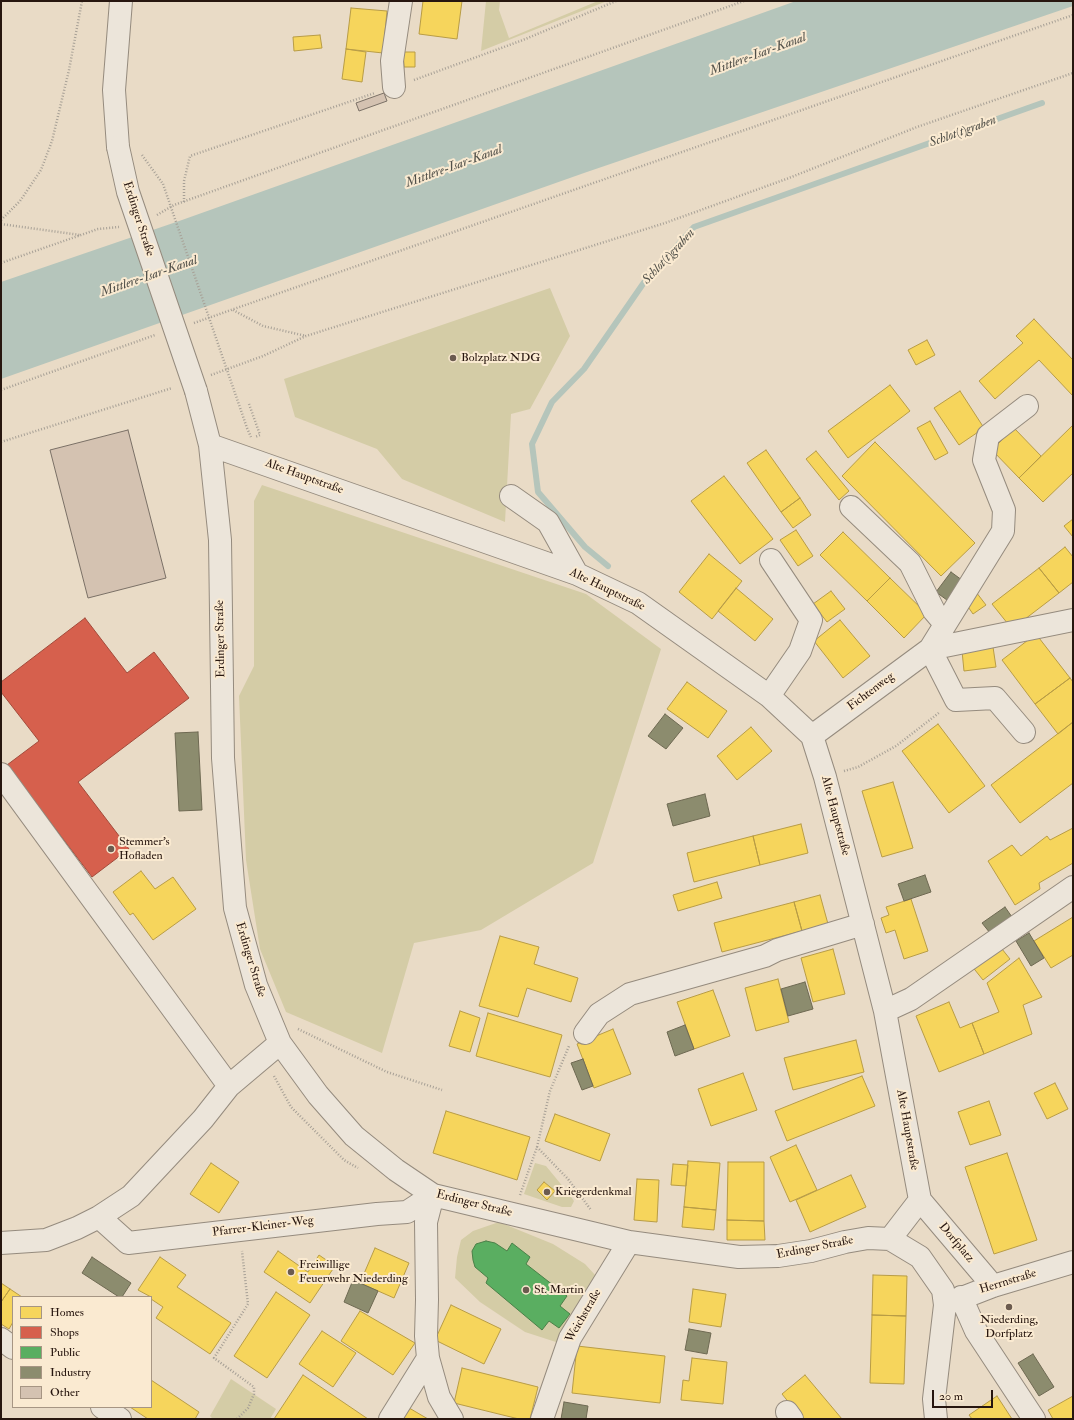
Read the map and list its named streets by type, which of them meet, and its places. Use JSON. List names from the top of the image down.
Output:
{
  "streets": {
    "street": [
      "Erdinger Straße",
      "Alte Hauptstraße",
      "Fichtenweg",
      "Pfarrer-Kleiner-Weg",
      "Dorfplatz",
      "Herrnstraße",
      "Weichstraße"
    ]
  },
  "crossings": [
    ["Erdinger Straße", "Alte Hauptstraße"],
    ["Erdinger Straße", "Pfarrer-Kleiner-Weg"],
    ["Erdinger Straße", "Herrnstraße"],
    ["Erdinger Straße", "Weichstraße"],
    ["Alte Hauptstraße", "Fichtenweg"],
    ["Alte Hauptstraße", "Dorfplatz"],
    ["Dorfplatz", "Herrnstraße"]
  ],
  "water": ["Mittlere-Isar-Kanal", "Schlot(t)graben"],
  "places": [
    "Bolzplatz NDG",
    "Stemmer's Hofladen",
    "Kriegerdenkmal",
    "Freiwillige Feuerwehr Niederding",
    "St. Martin",
    "Niederding, Dorfplatz"
  ],
  "legend": [
    "Homes",
    "Shops",
    "Public",
    "Industry",
    "Other"
  ],
  "scale_bar": "20 m"
}
